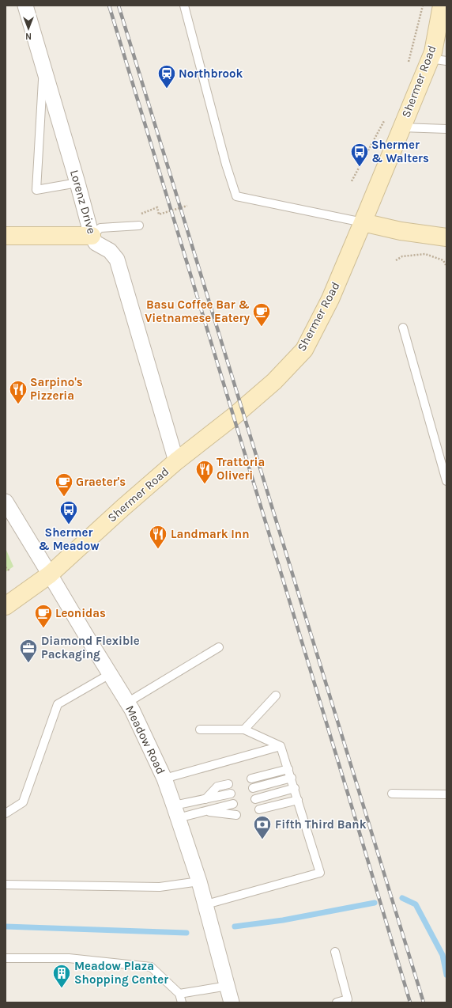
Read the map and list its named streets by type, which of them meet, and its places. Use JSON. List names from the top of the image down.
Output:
{
  "streets": {
    "main road": ["Shermer Road"],
    "street": ["Lorenz Drive", "Meadow Road"]
  },
  "crossings": [
    ["Shermer Road", "Lorenz Drive"],
    ["Shermer Road", "Meadow Road"]
  ],
  "places": {
    "station": ["Northbrook"],
    "bus stop": ["Shermer & Walters", "Shermer & Meadow"],
    "cafe": ["Basu Coffee Bar & Vietnamese Eatery", "Graeter's", "Leonidas"],
    "restaurant": ["Sarpino's Pizzeria", "Trattoria Oliveri", "Landmark Inn"],
    "office": ["Diamond Flexible Packaging"],
    "bank": ["Fifth Third Bank"],
    "building": ["Meadow Plaza Shopping Center"]
  },
  "north": "bottom"
}
